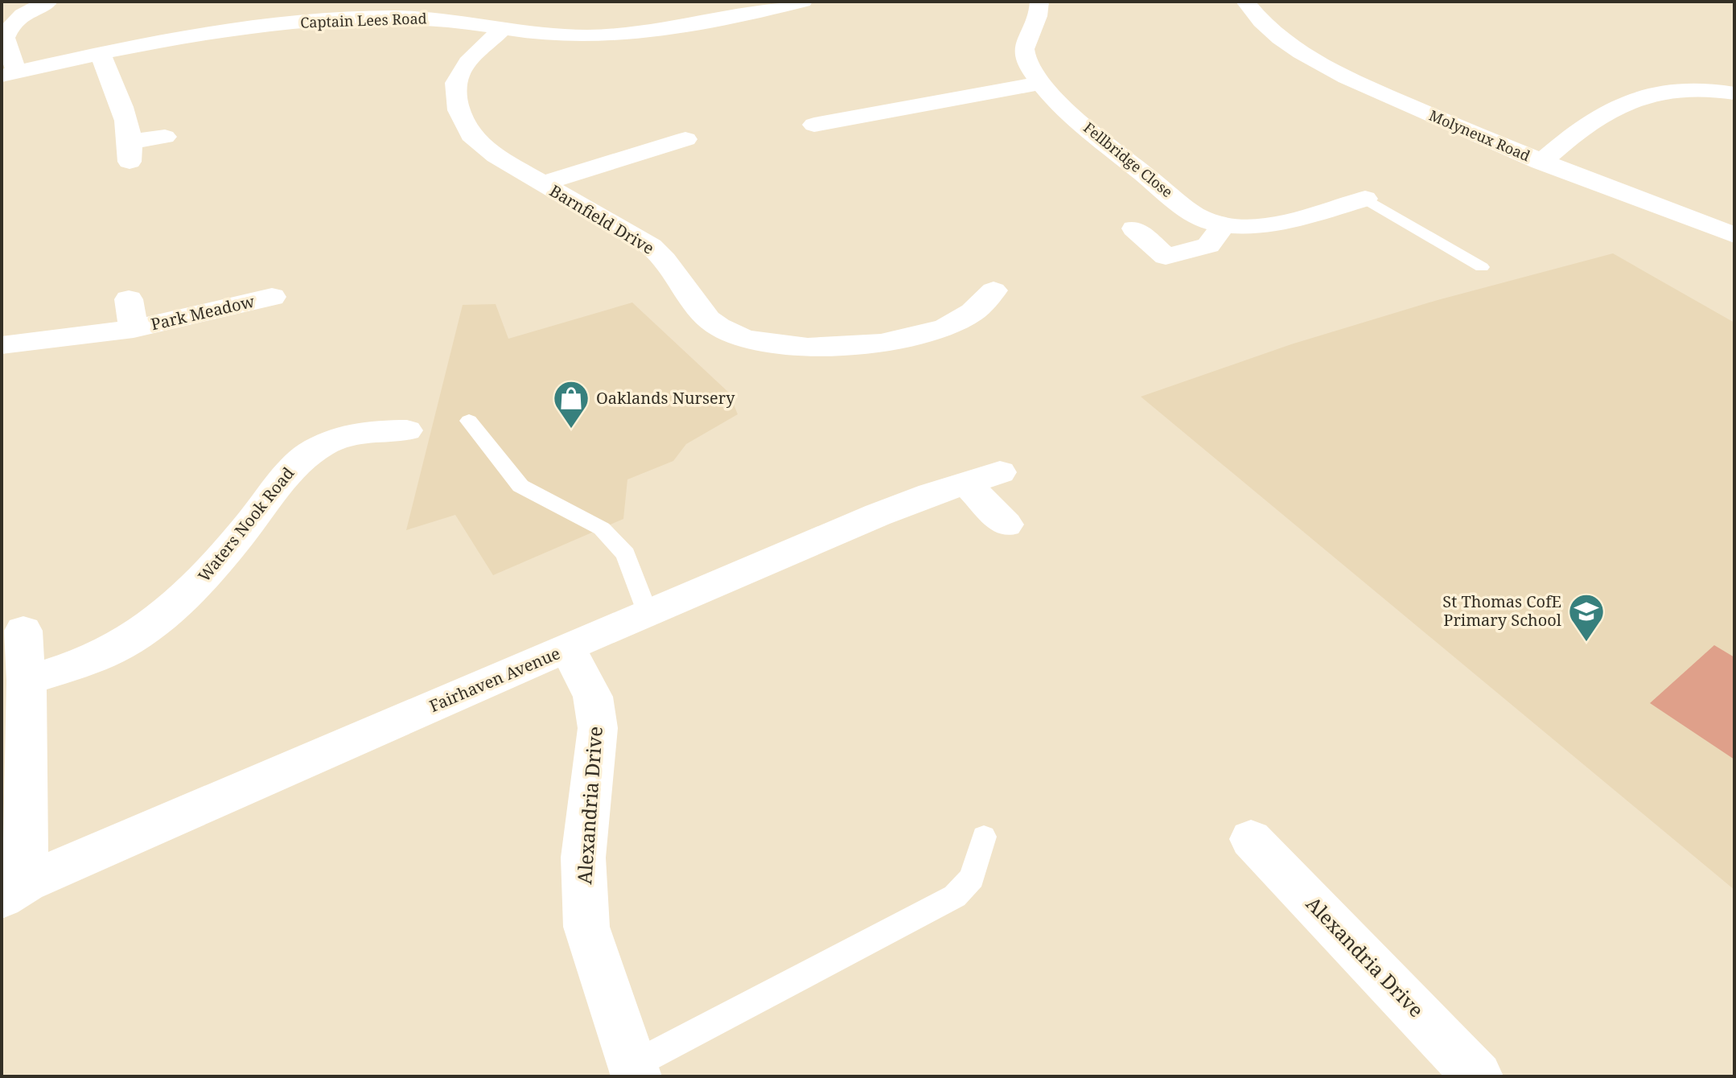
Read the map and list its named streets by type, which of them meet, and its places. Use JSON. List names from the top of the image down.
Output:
{
  "streets": {
    "street": [
      "Captain Lees Road",
      "Molyneux Road",
      "Fellbridge Close",
      "Barnfield Drive",
      "Park Meadow",
      "Waters Nook Road",
      "Fairhaven Avenue",
      "Alexandria Drive"
    ]
  },
  "crossings": [
    ["Captain Lees Road", "Barnfield Drive"],
    ["Fairhaven Avenue", "Alexandria Drive"]
  ],
  "places": {
    "shop": ["Oaklands Nursery"],
    "school or university": ["St Thomas CofE Primary School"]
  }
}
